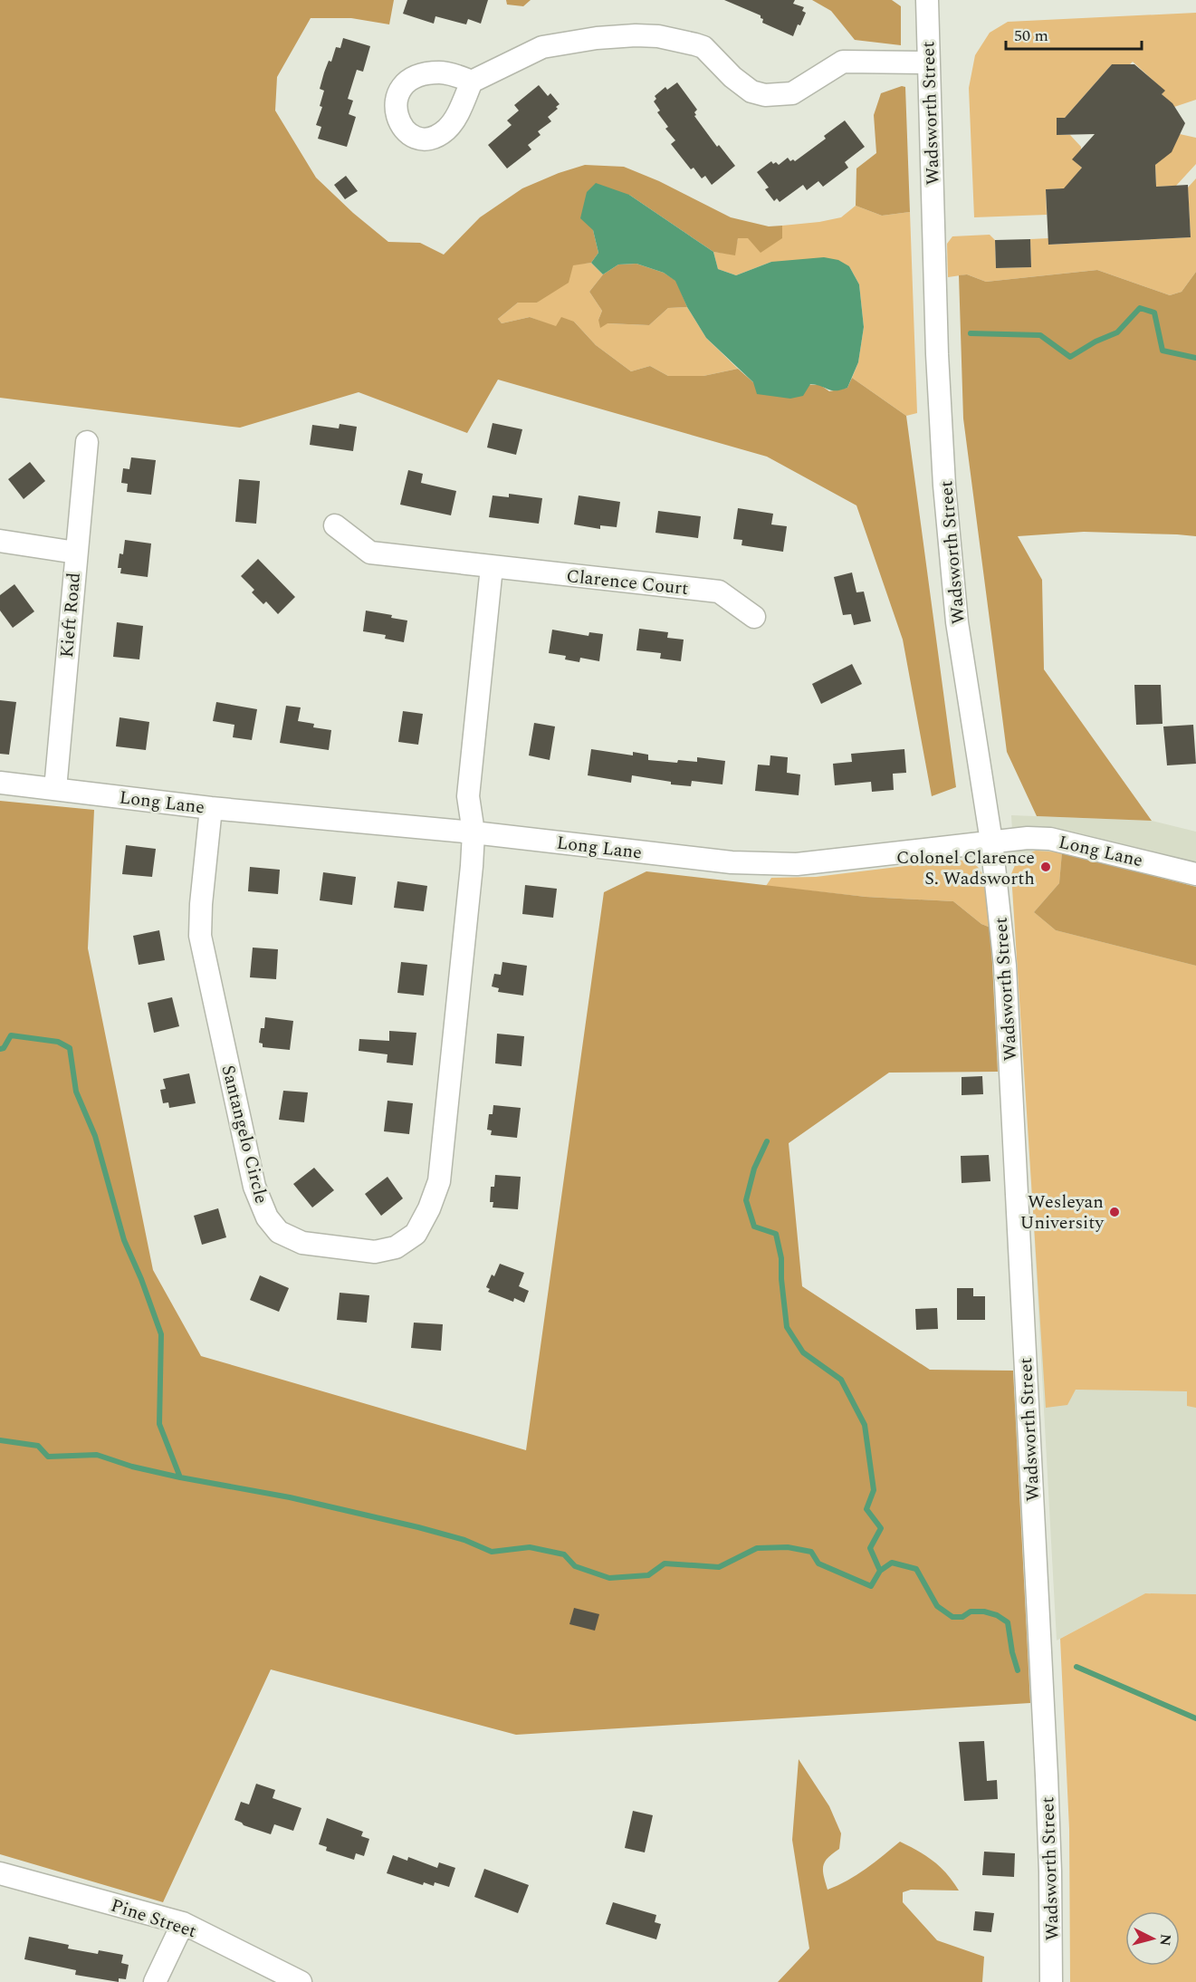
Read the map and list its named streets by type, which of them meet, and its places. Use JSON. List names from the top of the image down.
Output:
{
  "streets": {
    "street": [
      "Wadsworth Street",
      "Clarence Court",
      "Kieft Road",
      "Long Lane",
      "Santangelo Circle",
      "Pine Street"
    ]
  },
  "crossings": [
    ["Wadsworth Street", "Long Lane"],
    ["Kieft Road", "Long Lane"],
    ["Long Lane", "Santangelo Circle"]
  ],
  "places": ["Colonel Clarence S. Wadsworth", "Wesleyan University"],
  "scale_bar": "50 m",
  "north": "right"
}
